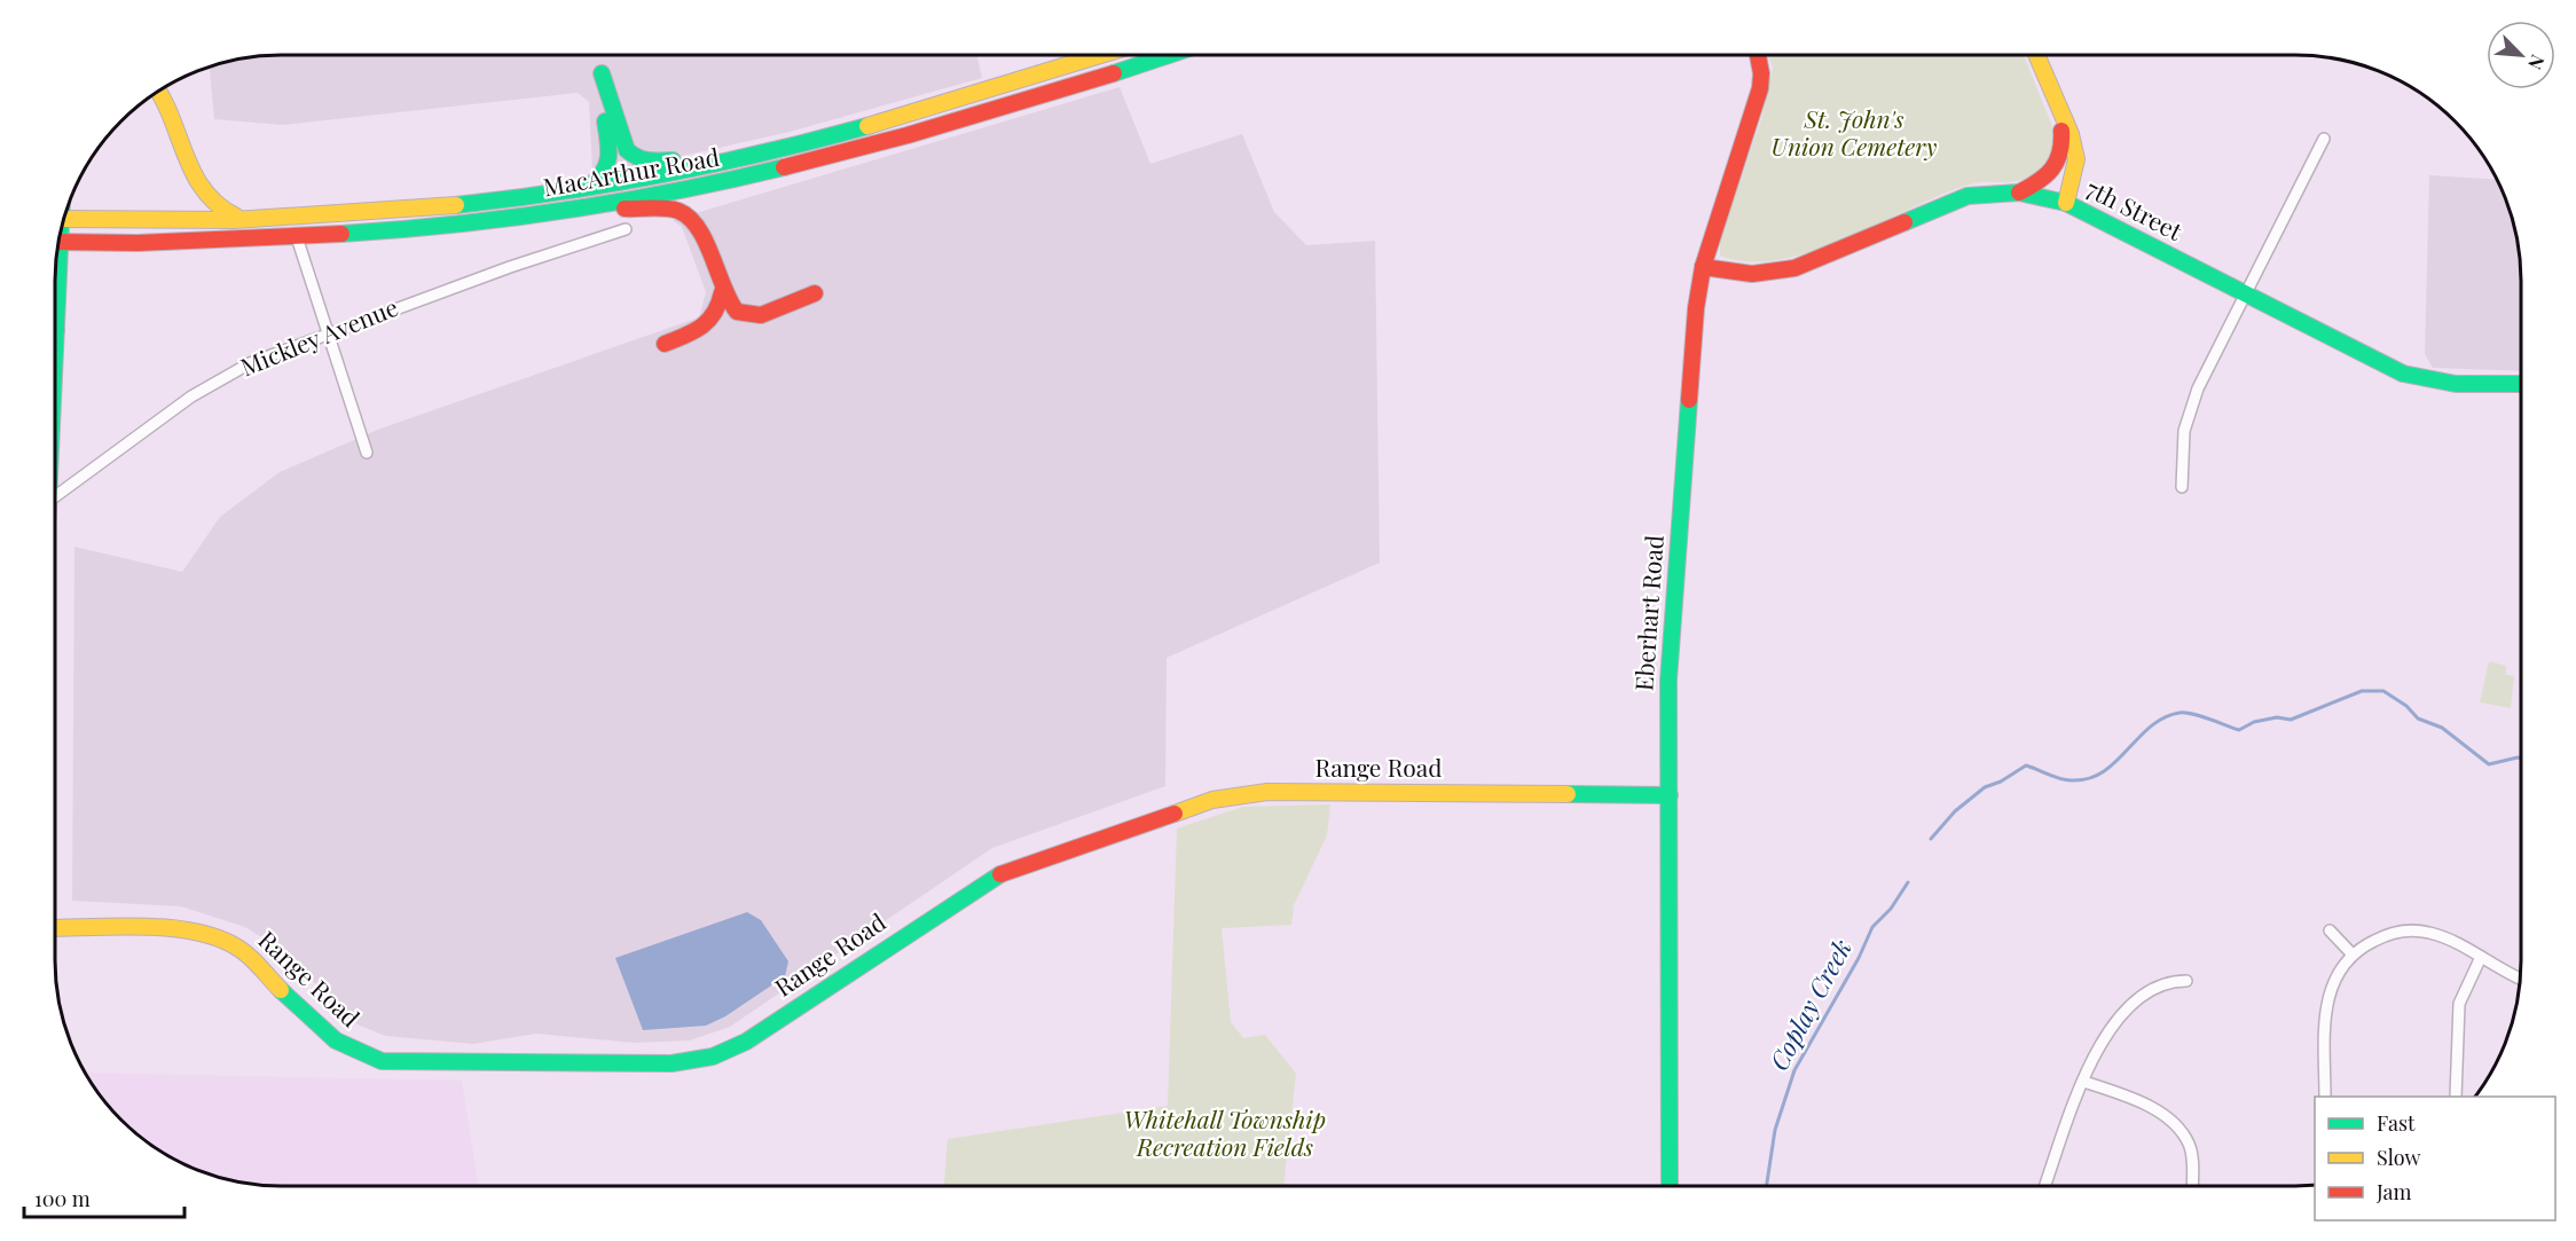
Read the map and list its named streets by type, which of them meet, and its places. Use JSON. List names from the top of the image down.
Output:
{
  "streets": {
    "main road": [
      "MacArthur Road",
      "7th Street",
      "Eberhart Road",
      "Range Road"
    ],
    "street": ["Mickley Avenue"]
  },
  "crossings": [
    ["7th Street", "Eberhart Road"],
    ["Eberhart Road", "Range Road"]
  ],
  "water": ["Coplay Creek"],
  "parks": ["St. John's Union Cemetery", "Whitehall Township Recreation Fields"],
  "legend": ["Fast", "Slow", "Jam"],
  "scale_bar": "100 m",
  "north": "bottom right"
}
